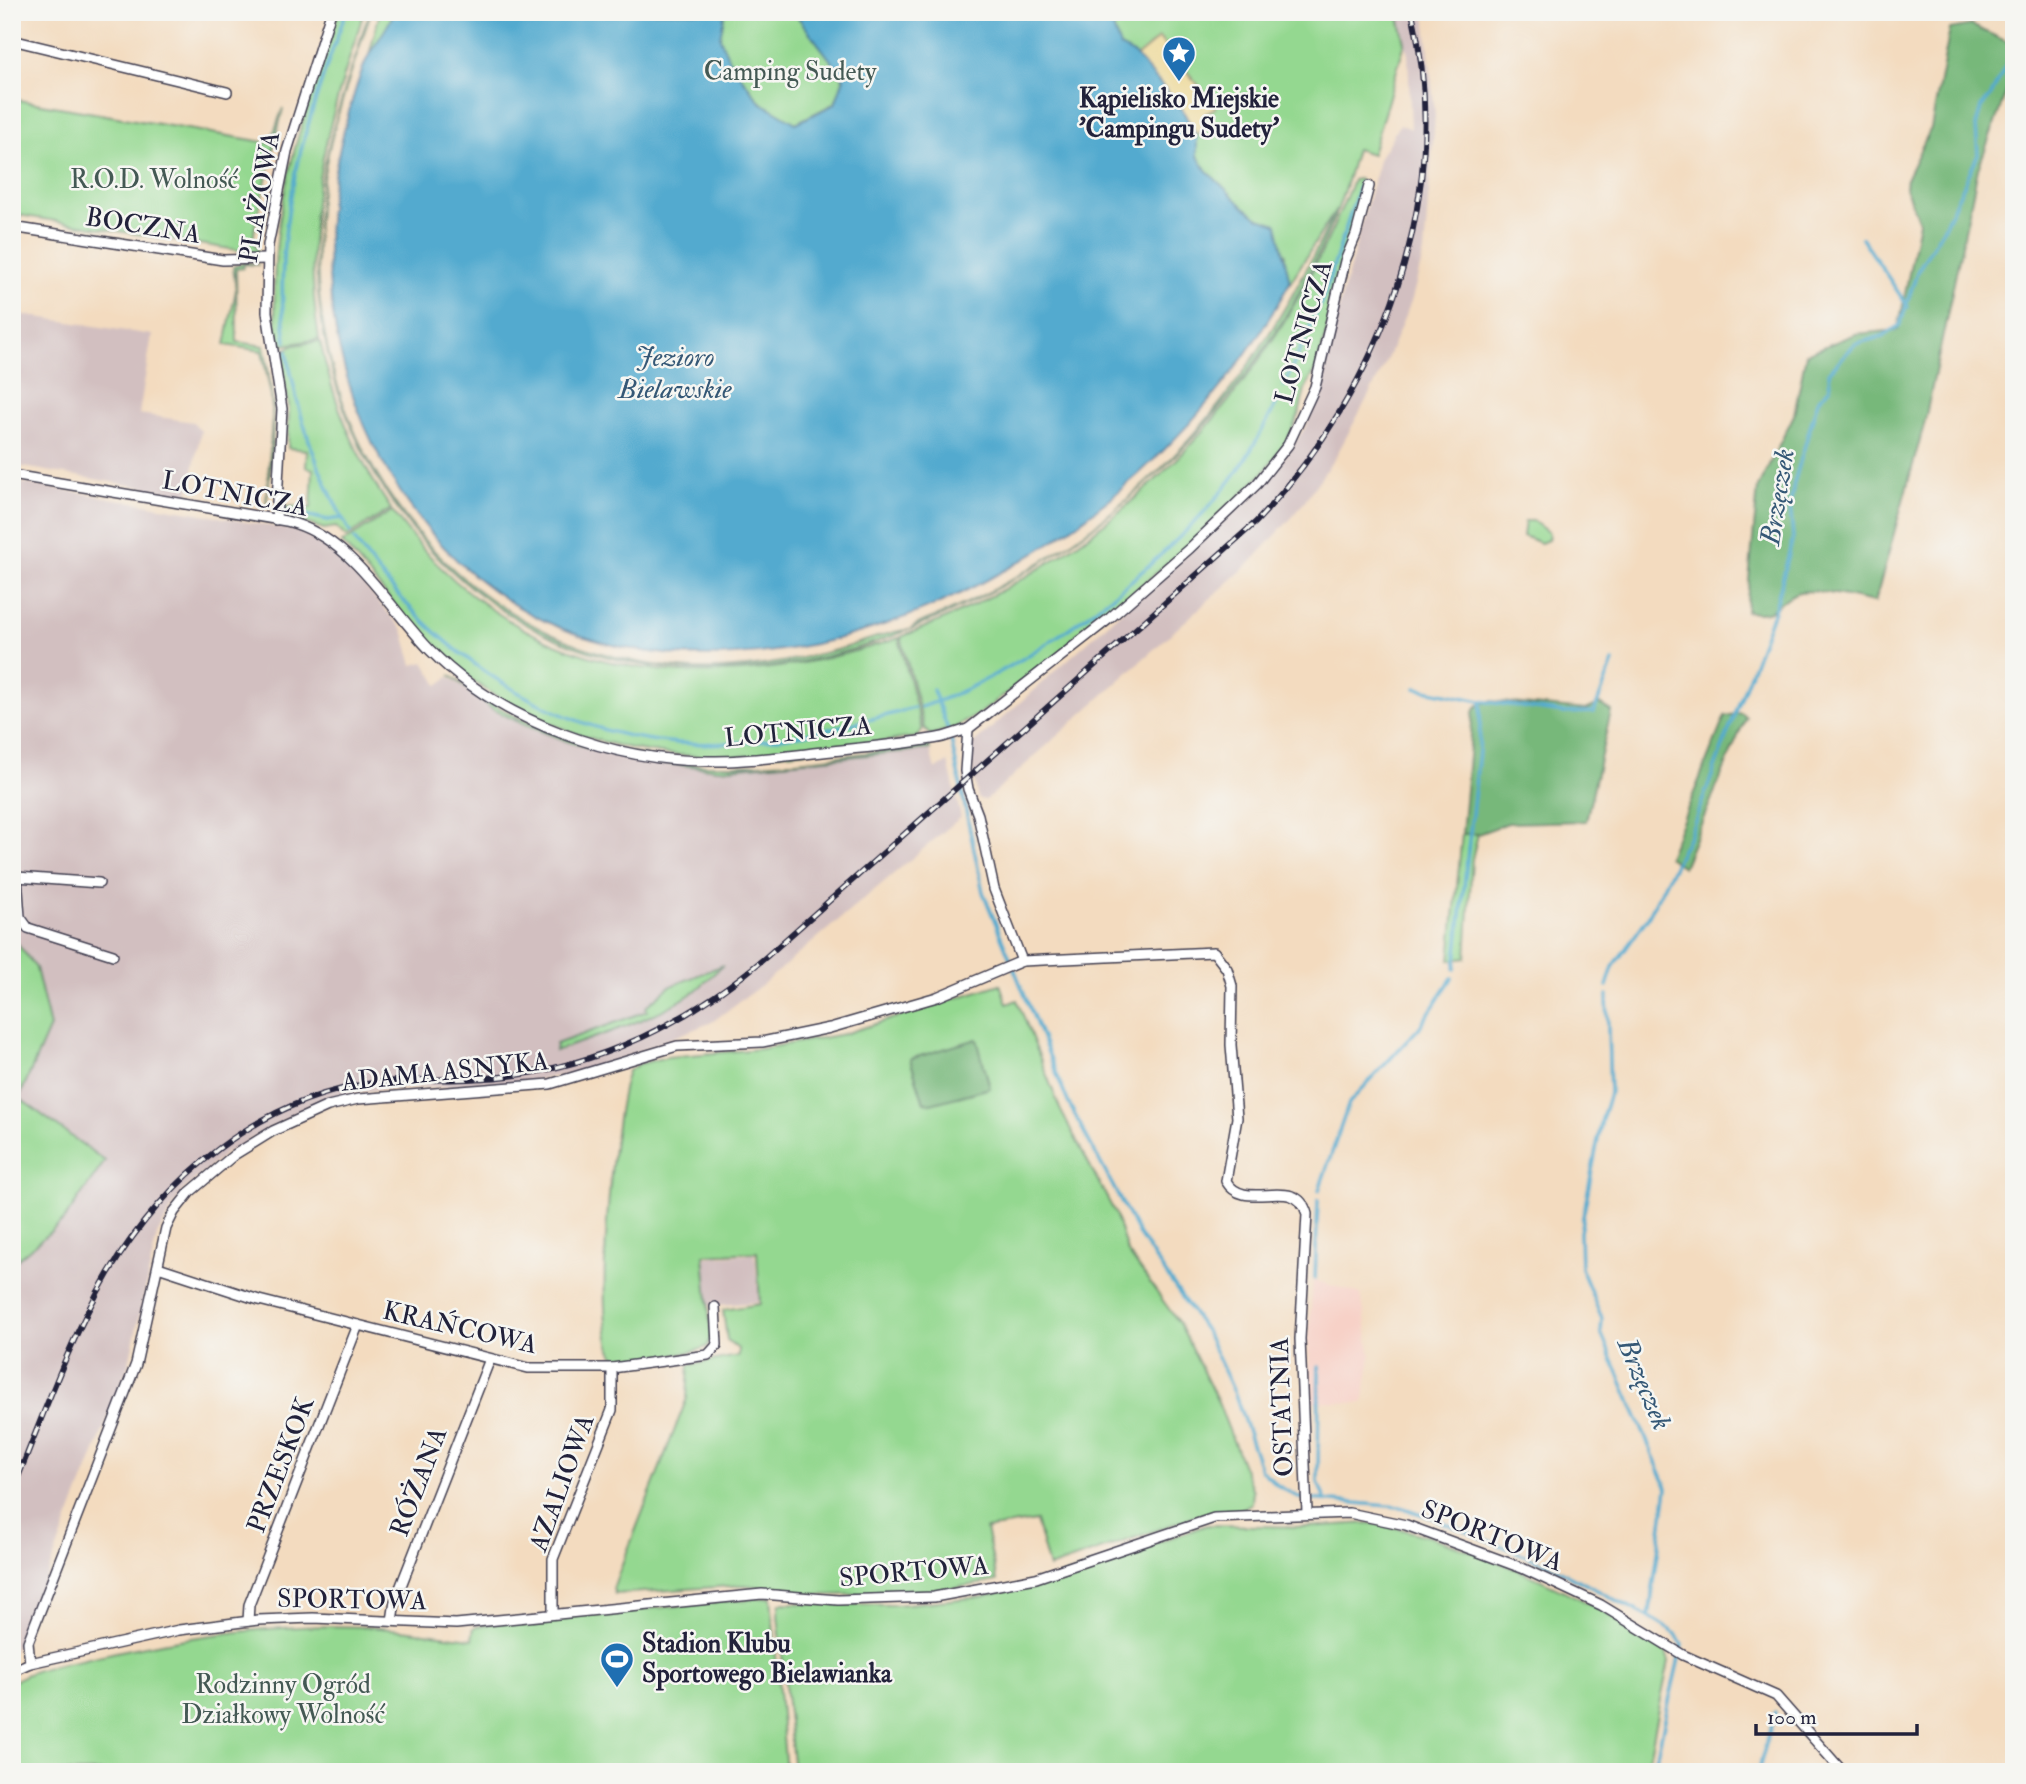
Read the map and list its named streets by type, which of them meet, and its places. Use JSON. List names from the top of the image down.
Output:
{
  "streets": {
    "street": [
      "PLAŻOWA",
      "BOCZNA",
      "LOTNICZA",
      "ADAMA ASNYKA",
      "KRAŃCOWA",
      "OSTATNIA",
      "PRZESKOK",
      "RÓŻANA",
      "AZALIOWA",
      "SPORTOWA"
    ]
  },
  "crossings": [
    ["PLAŻOWA", "BOCZNA"],
    ["PLAŻOWA", "LOTNICZA"],
    ["ADAMA ASNYKA", "KRAŃCOWA"],
    ["ADAMA ASNYKA", "OSTATNIA"],
    ["ADAMA ASNYKA", "SPORTOWA"],
    ["KRAŃCOWA", "PRZESKOK"],
    ["KRAŃCOWA", "RÓŻANA"],
    ["KRAŃCOWA", "AZALIOWA"],
    ["OSTATNIA", "SPORTOWA"],
    ["PRZESKOK", "SPORTOWA"],
    ["RÓŻANA", "SPORTOWA"],
    ["AZALIOWA", "SPORTOWA"]
  ],
  "water": ["Jezioro Bielawskie", "Brzęczek"],
  "parks": ["Camping Sudety", "R.O.D. Wolność", "Rodzinny Ogród Działkowy Wolność"],
  "places": {
    "place": ["Kąpielisko Miejskie 'Campingu Sudety'"],
    "sports": ["Stadion Klubu Sportowego Bielawianka"]
  },
  "scale_bar": "100 m"
}
